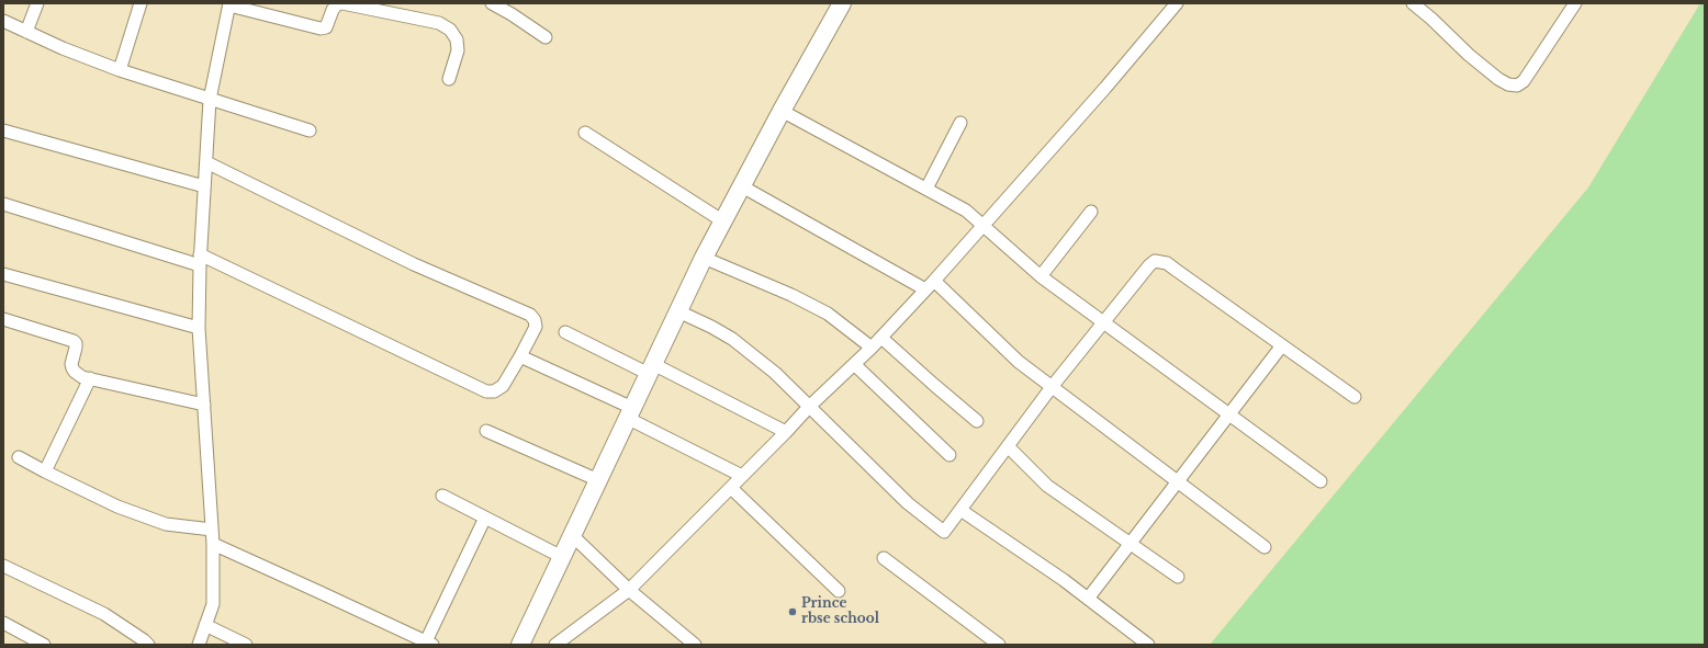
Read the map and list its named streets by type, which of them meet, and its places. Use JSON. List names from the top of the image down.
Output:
{
  "places": ["Prince rbse school"]
}
